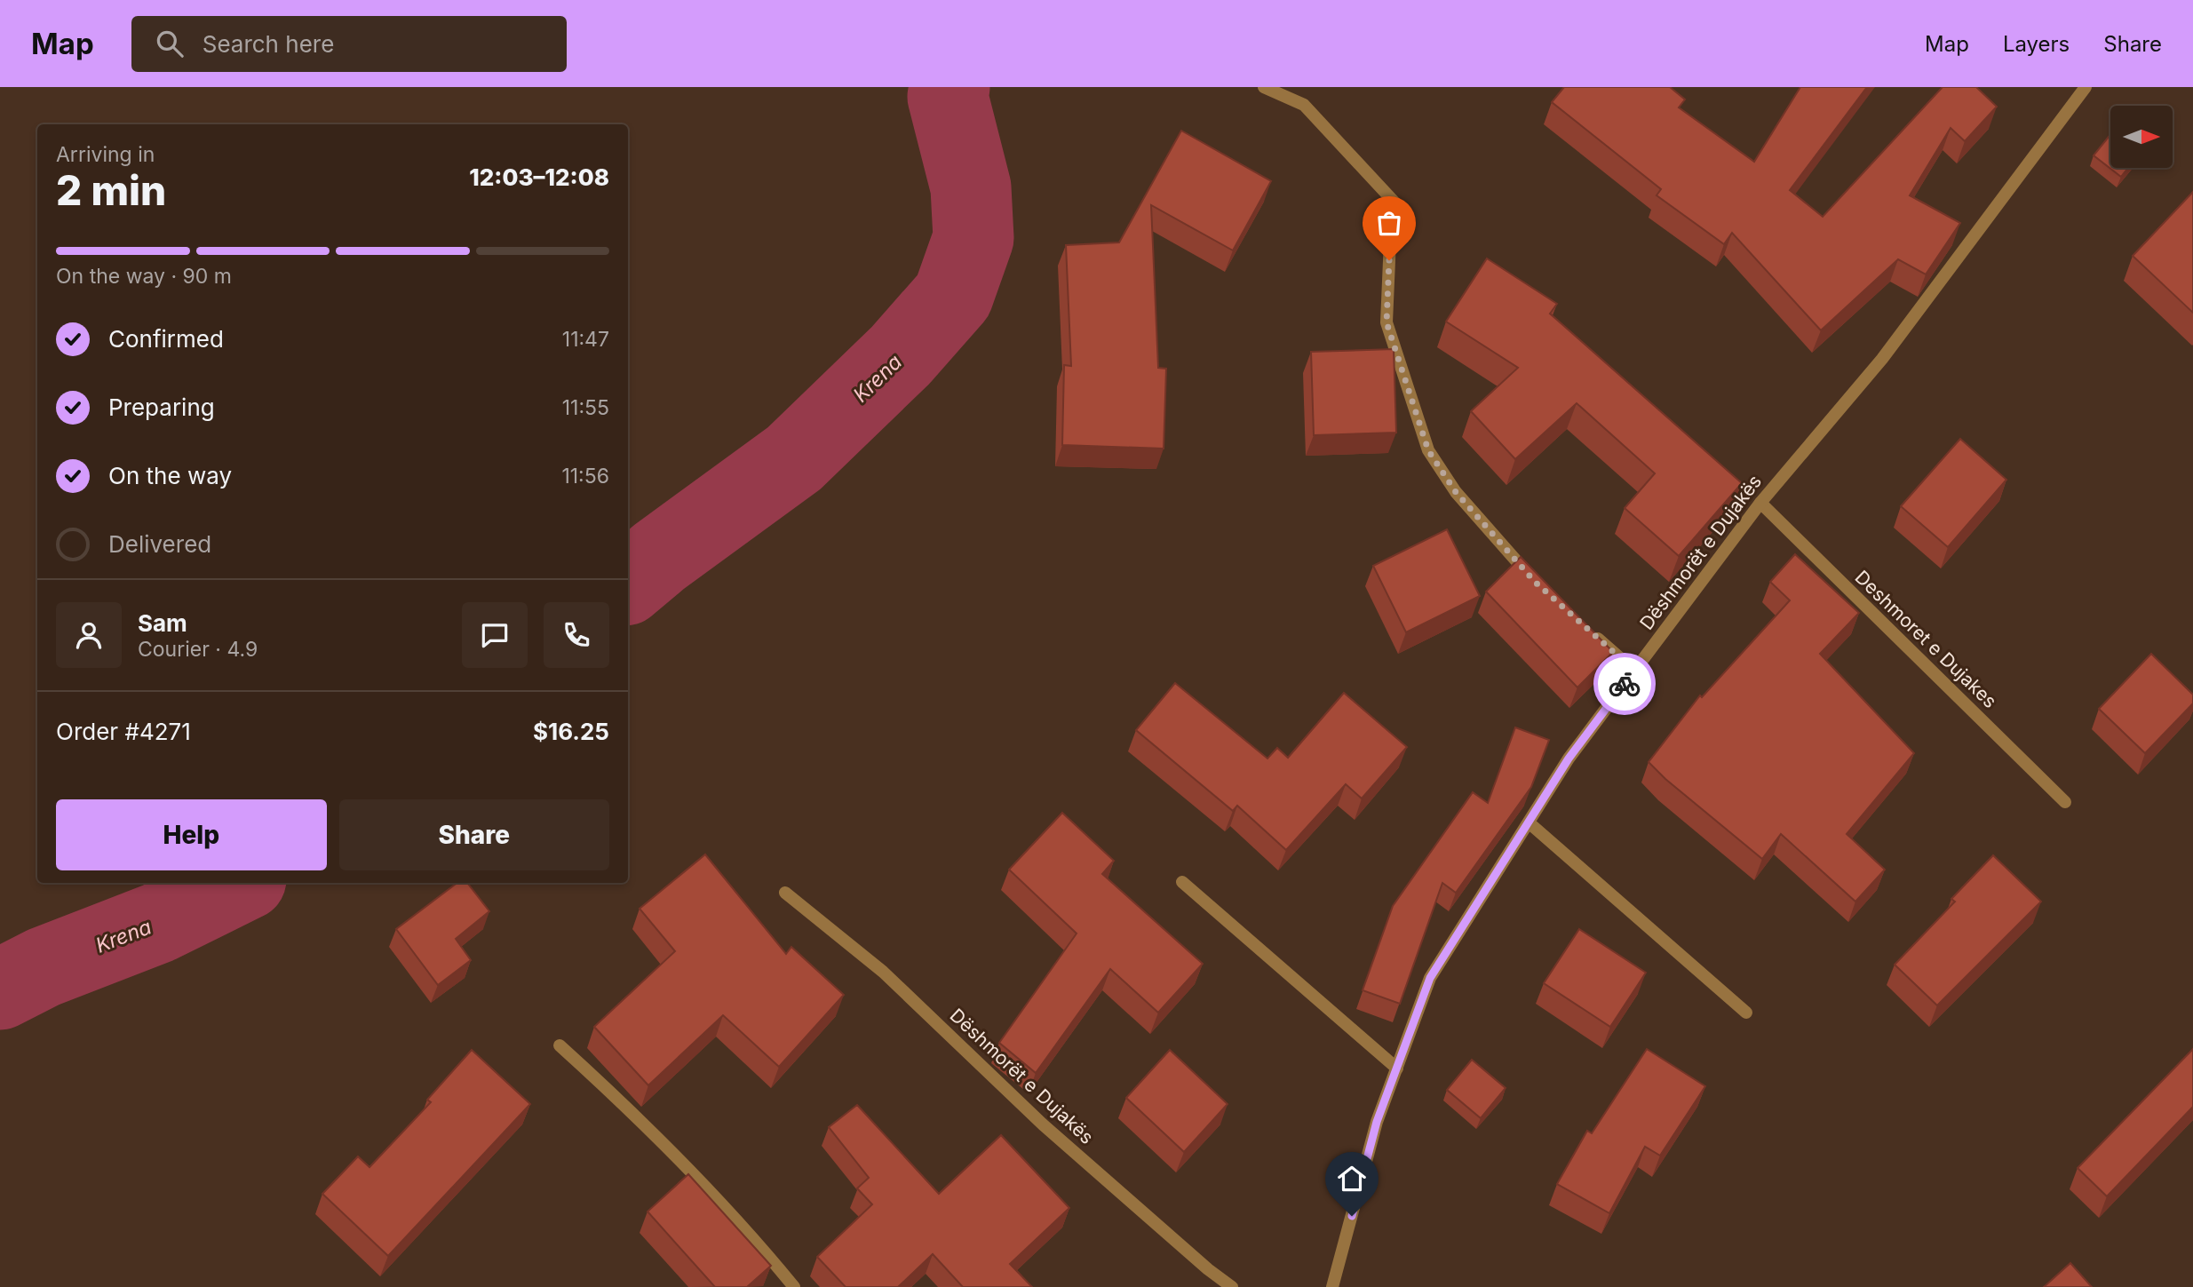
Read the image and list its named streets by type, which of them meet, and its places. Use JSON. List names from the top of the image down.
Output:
{
  "streets": {
    "street": ["Dëshmorët e Dujakës", "Deshmoret e Dujakes"]
  },
  "crossings": [
    ["Dëshmorët e Dujakës", "Deshmoret e Dujakes"]
  ],
  "water": ["Krena"],
  "north": "right",
  "page": {
    "header": "Map",
    "search": "Search here",
    "nav": ["Map", "Layers", "Share"],
    "heading": ["2 min", "Arriving in", "12:03–12:08"],
    "panel": [
      "Sam",
      "Courier · 4.9",
      "Order #4271",
      "$16.25"
    ],
    "bar": "On the way · 90 m",
    "list": [
      ["Confirmed", "11:47"],
      ["Preparing", "11:55"],
      ["On the way", "11:56"],
      "Delivered"
    ],
    "buttons": ["Help", "Share"]
  }
}
